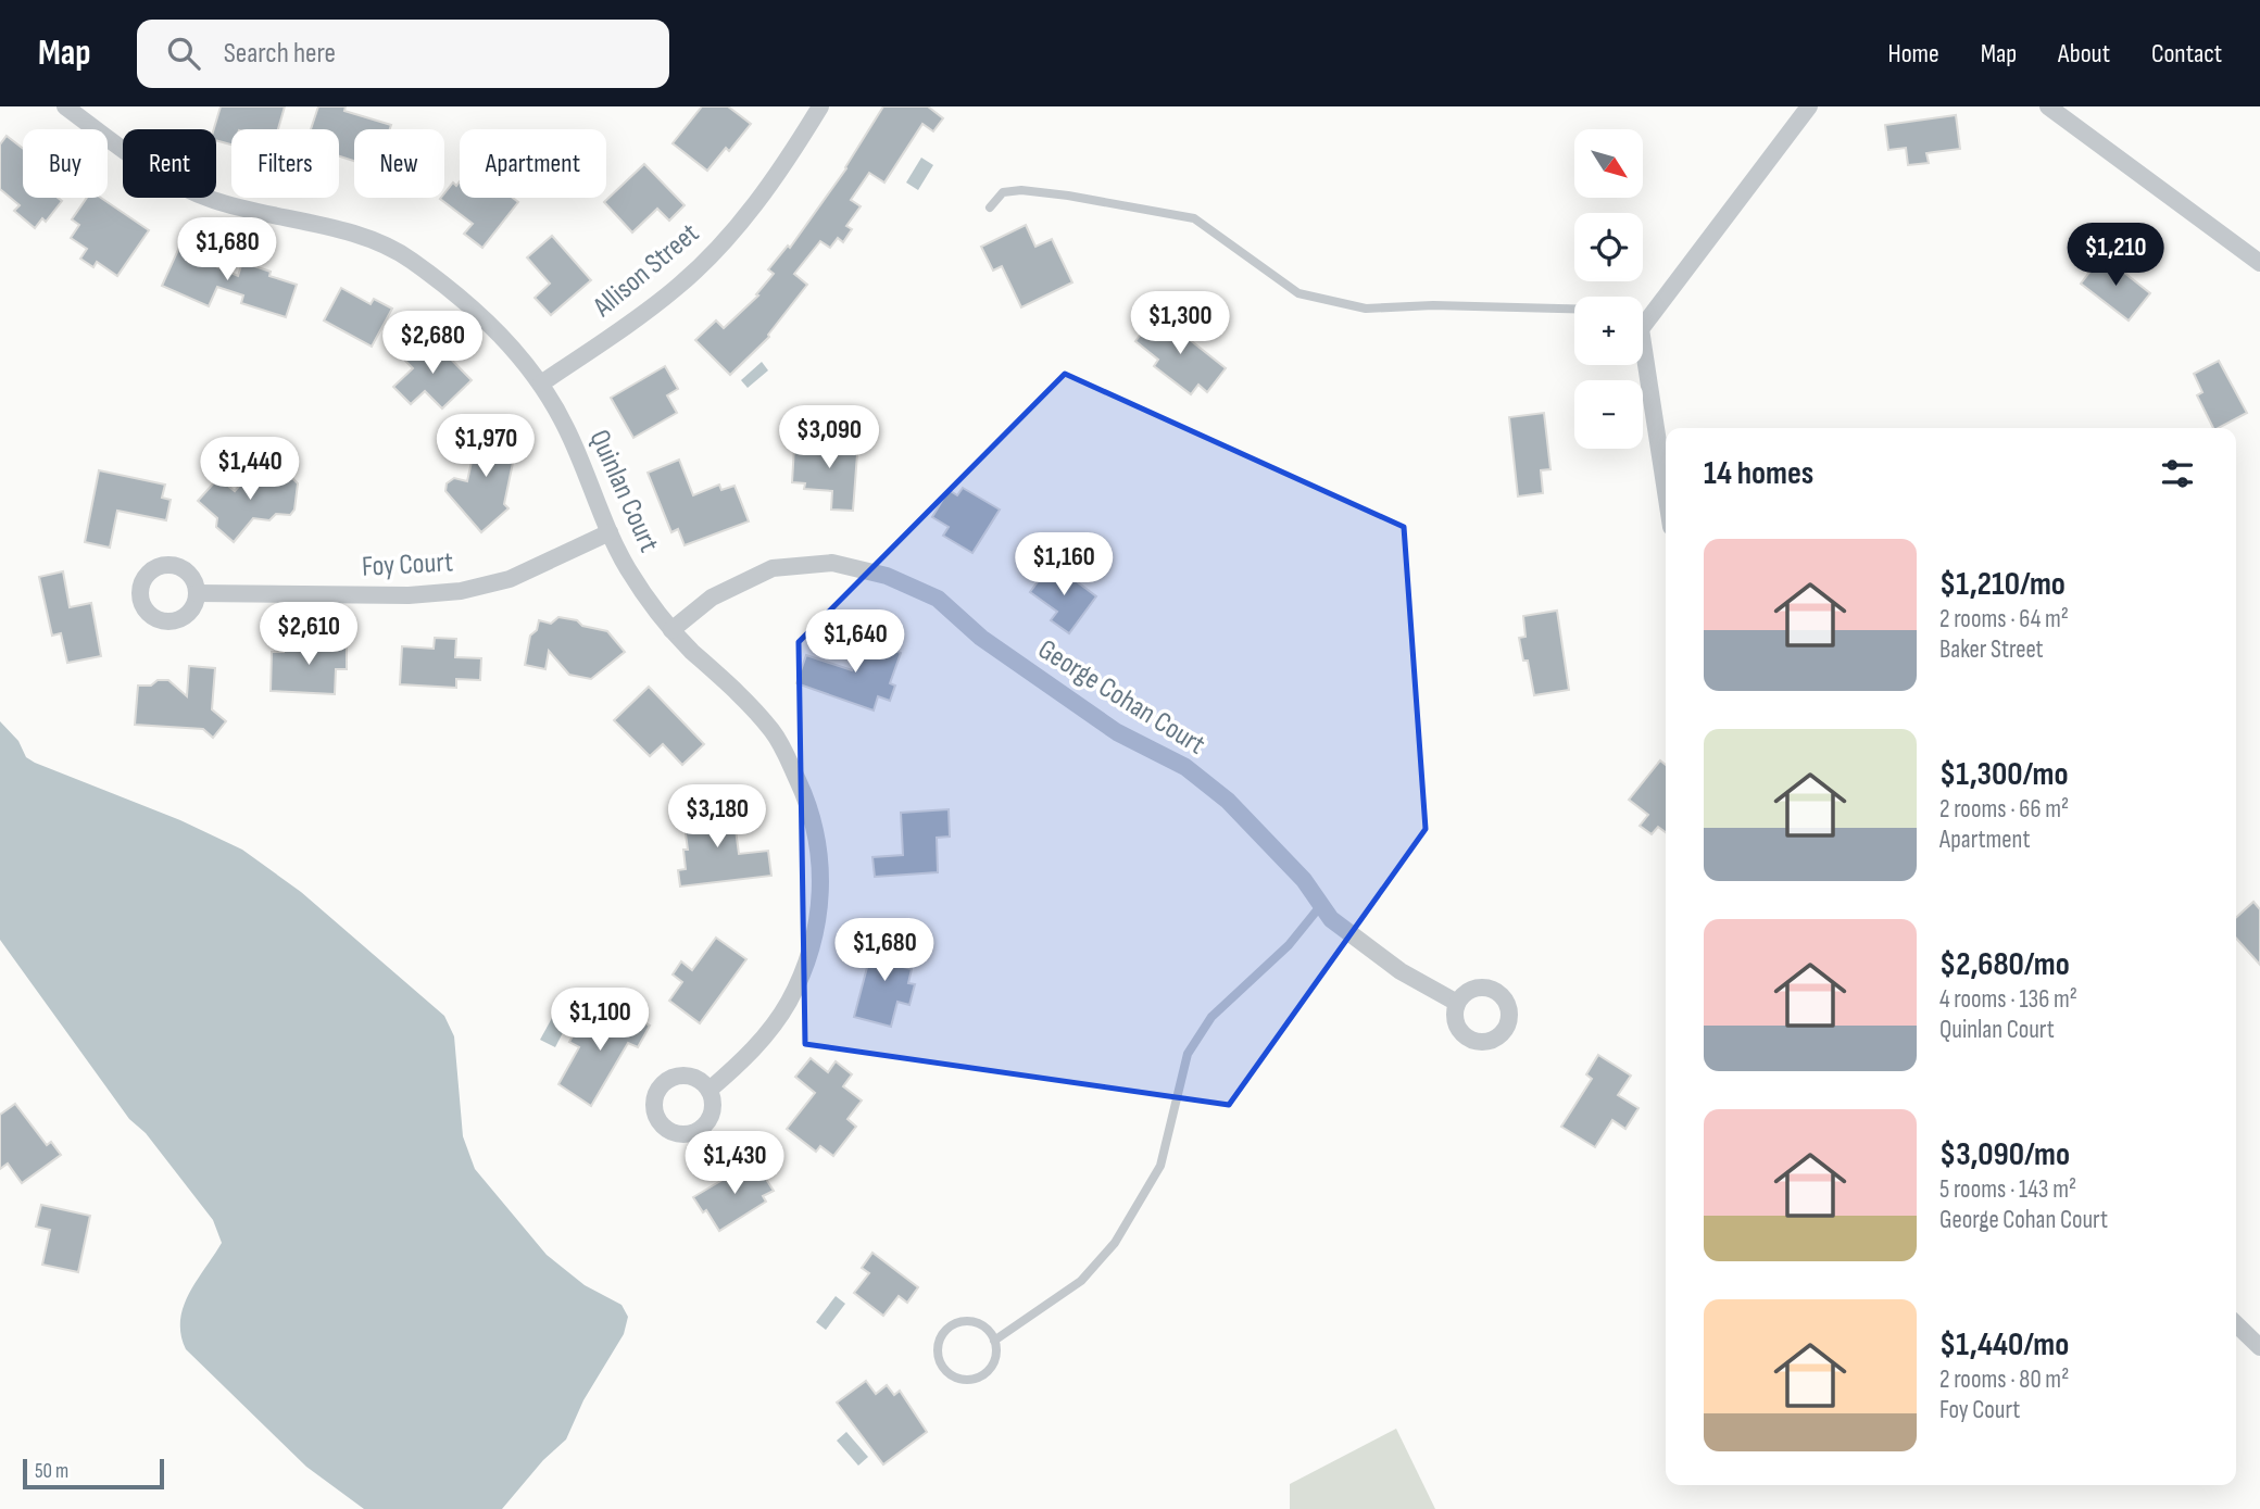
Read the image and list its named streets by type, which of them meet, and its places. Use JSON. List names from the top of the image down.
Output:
{
  "streets": {
    "street": [
      "Allison Street",
      "Quinlan Court",
      "Foy Court",
      "George Cohan Court"
    ]
  },
  "crossings": [
    ["Allison Street", "Quinlan Court"],
    ["Quinlan Court", "Foy Court"],
    ["Quinlan Court", "George Cohan Court"]
  ],
  "scale_bar": "50 m",
  "north": "bottom right",
  "page": {
    "header": "Map",
    "search": "Search here",
    "nav": [
      "Home",
      "Map",
      "About",
      "Contact"
    ],
    "map_buttons": ["+", "−"],
    "chip": [
      "Buy",
      "Rent",
      "Filters",
      "New",
      "Apartment"
    ],
    "price": [
      "$1,680",
      "$1,210",
      "$1,300",
      "$2,680",
      "$3,090",
      "$1,970",
      "$1,440",
      "$1,160",
      "$2,610",
      "$1,640",
      "$3,180",
      "$1,680",
      "$1,100",
      "$1,430"
    ],
    "heading": "14 homes",
    "list": [
      {
        "name": "$1,210/mo",
        "note": "2 rooms · 64 m² · Baker Street"
      },
      {
        "name": "$1,300/mo",
        "note": "2 rooms · 66 m² · Apartment"
      },
      {
        "name": "$2,680/mo",
        "note": "4 rooms · 136 m² · Quinlan Court"
      },
      {
        "name": "$3,090/mo",
        "note": "5 rooms · 143 m² · George Cohan Court"
      },
      {
        "name": "$1,440/mo",
        "note": "2 rooms · 80 m² · Foy Court"
      }
    ],
    "scale": "50 m"
  }
}
